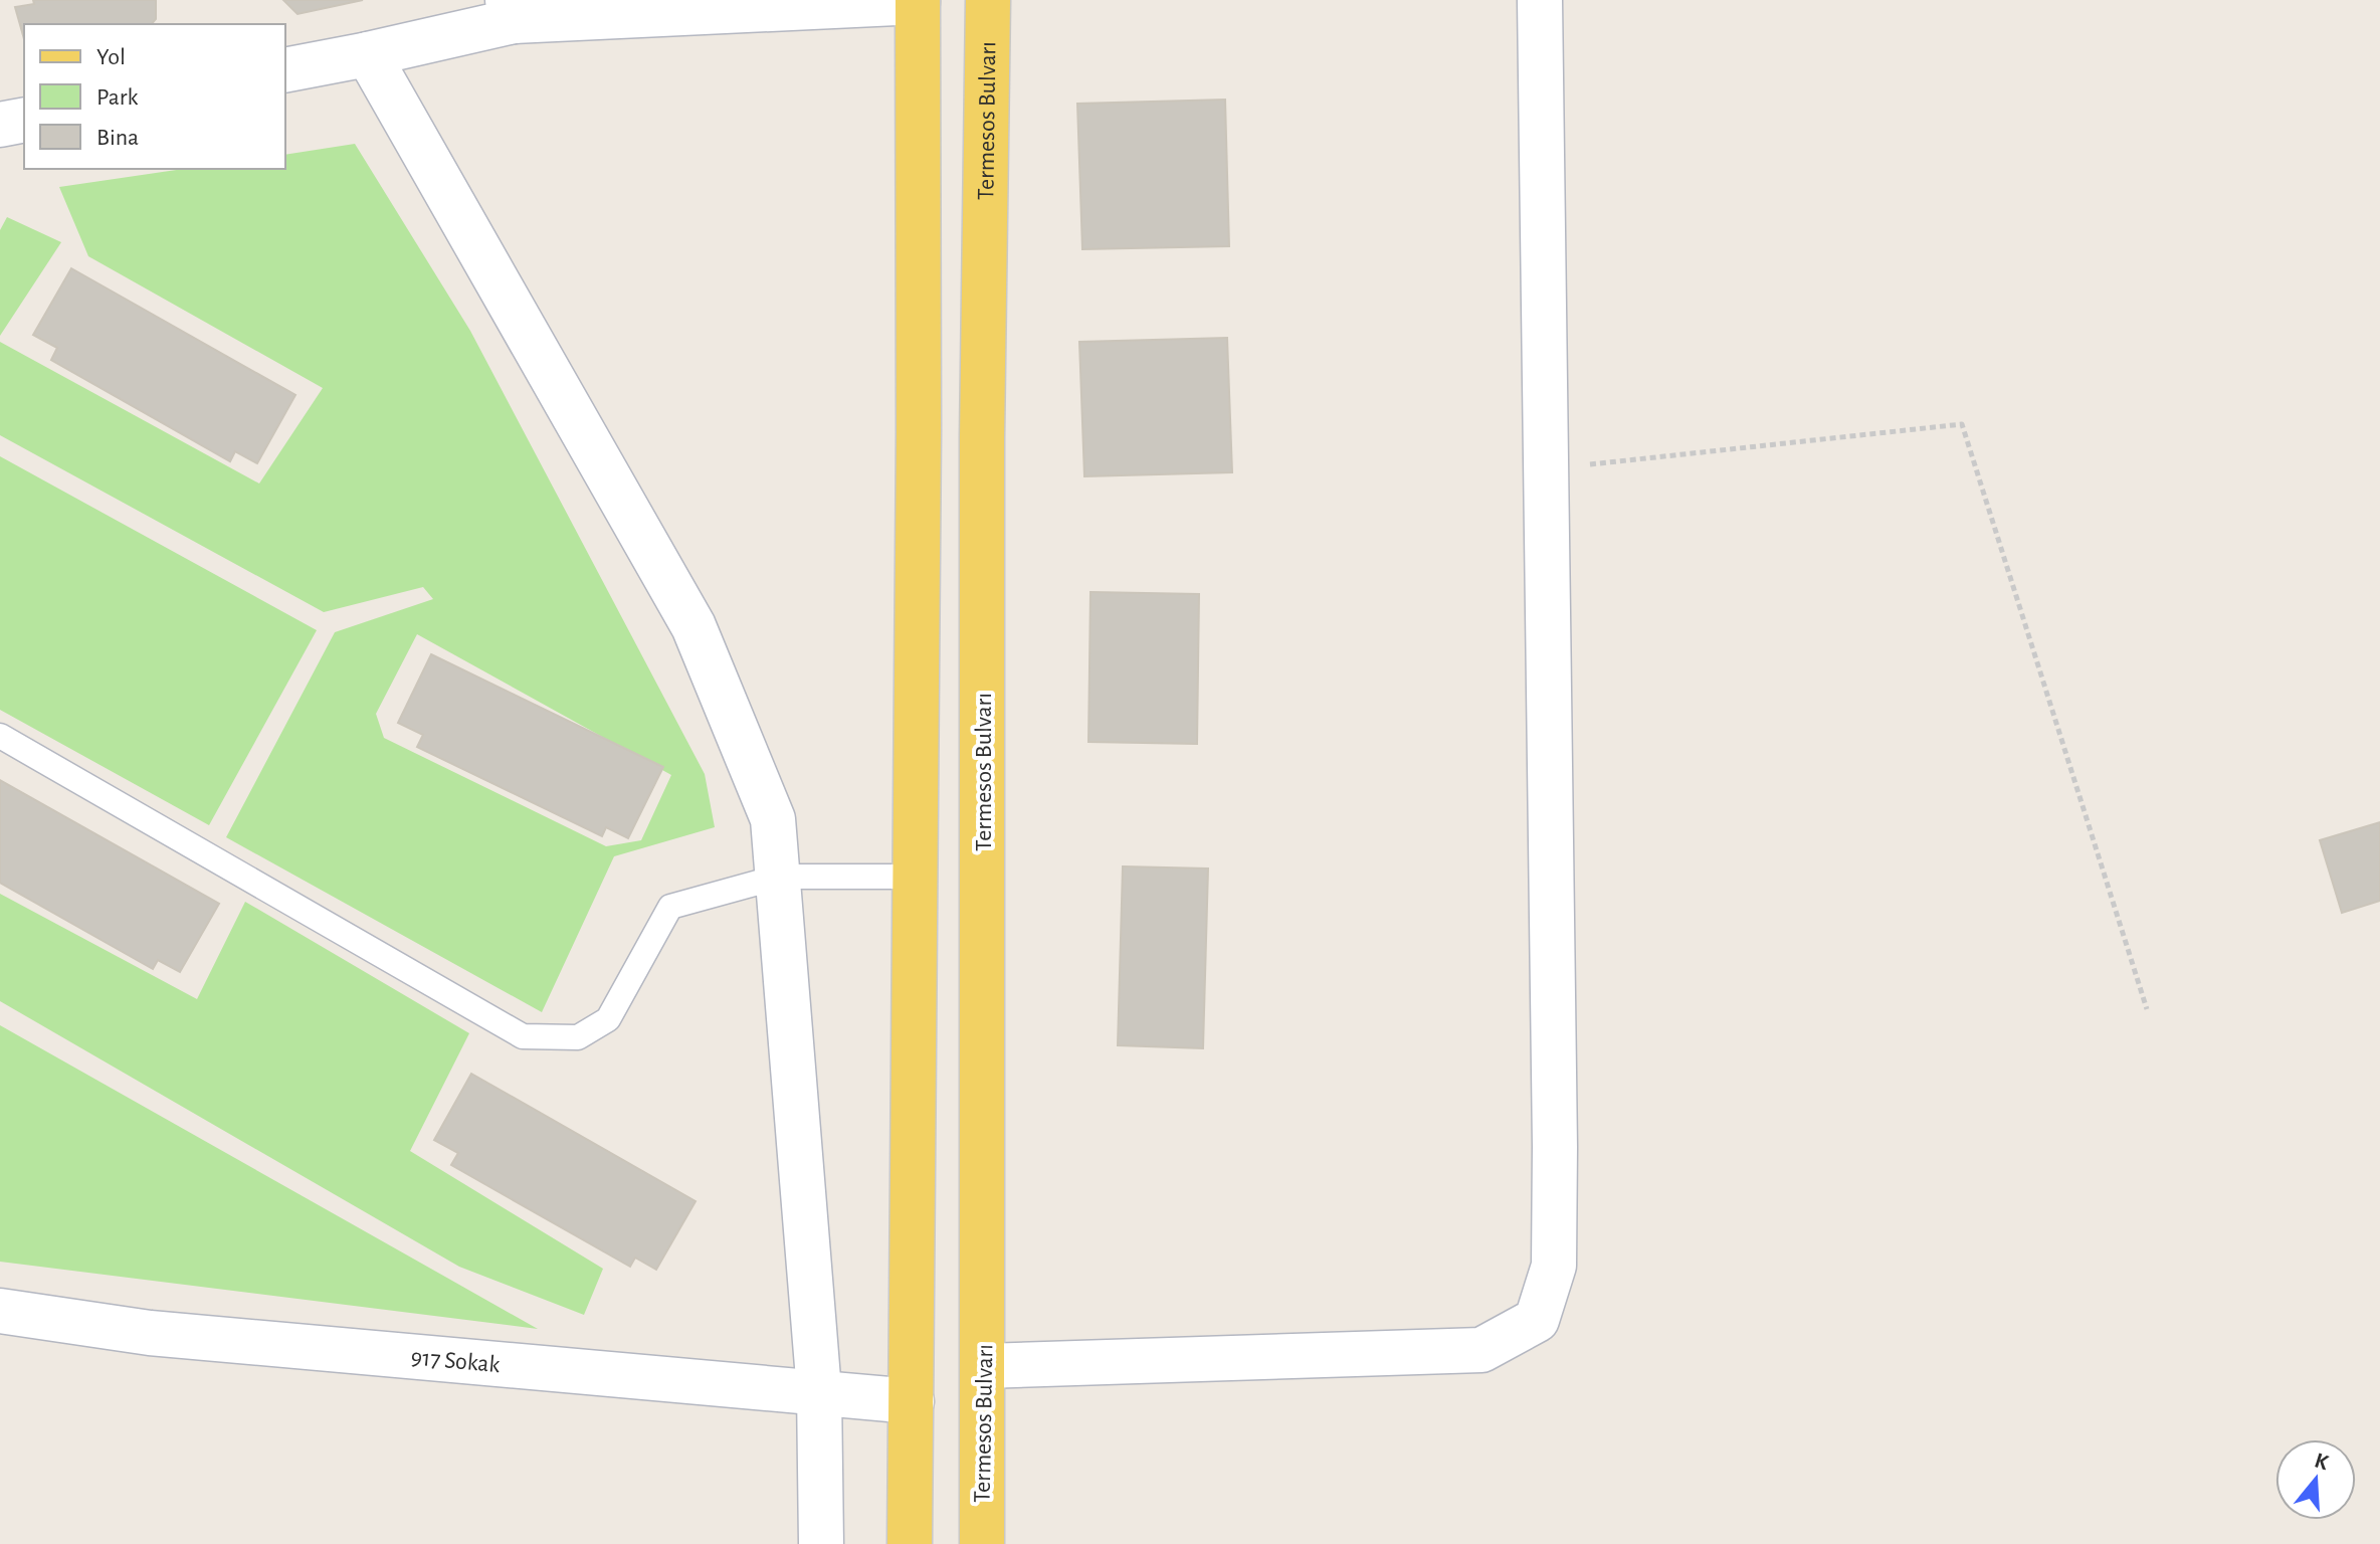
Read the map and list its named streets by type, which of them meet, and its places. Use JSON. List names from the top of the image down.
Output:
{
  "streets": {
    "main road": ["Termesos Bulvarı"],
    "street": ["917 Sokak"]
  },
  "legend": ["Yol", "Park", "Bina"],
  "north": "top"
}
